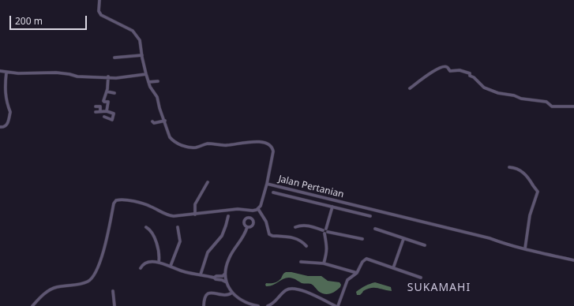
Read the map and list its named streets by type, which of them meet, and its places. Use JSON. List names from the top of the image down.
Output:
{
  "streets": {
    "street": ["Jalan Pertanian"]
  },
  "districts": ["SUKAMAHI"],
  "scale_bar": "200 m"
}
